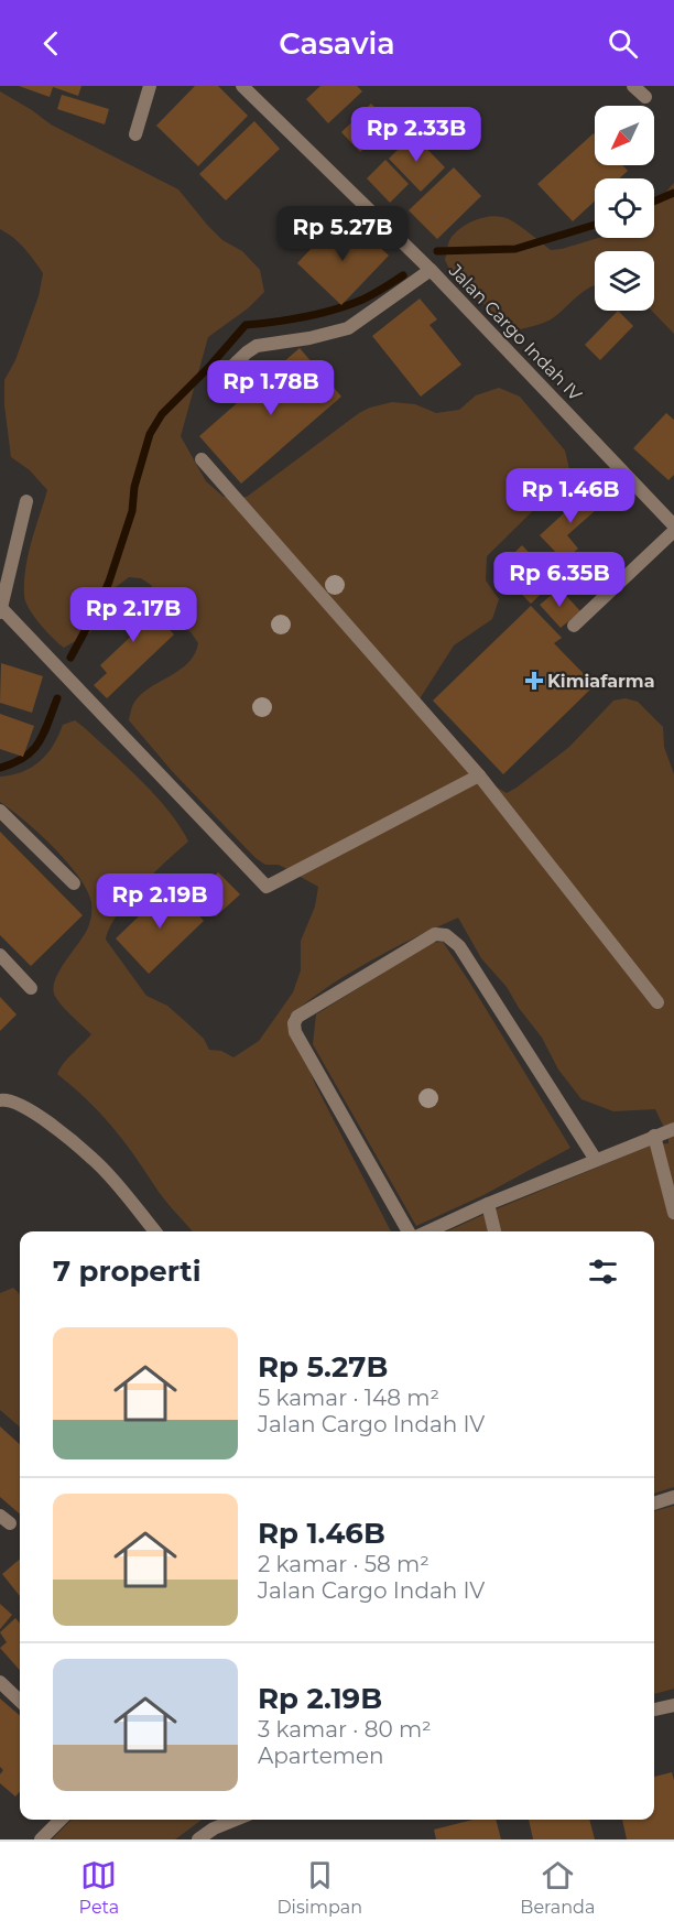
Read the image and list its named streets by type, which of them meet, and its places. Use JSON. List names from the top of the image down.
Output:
{
  "streets": {
    "street": ["Jalan Cargo Indah IV"]
  },
  "places": {
    "health": ["Kimiafarma"]
  },
  "north": "bottom left",
  "page": {
    "header": "Casavia",
    "price": [
      "Rp 2.33B",
      "Rp 5.27B",
      "Rp 1.78B",
      "Rp 1.46B",
      "Rp 6.35B",
      "Rp 2.17B",
      "Rp 2.19B"
    ],
    "heading": "7 properti",
    "list": [
      {
        "name": "Rp 5.27B",
        "note": "5 kamar · 148 m² · Jalan Cargo Indah IV"
      },
      {
        "name": "Rp 1.46B",
        "note": "2 kamar · 58 m² · Jalan Cargo Indah IV"
      },
      {
        "name": "Rp 2.19B",
        "note": "3 kamar · 80 m² · Apartemen"
      }
    ],
    "tabs": ["Peta", "Disimpan", "Beranda"]
  }
}
